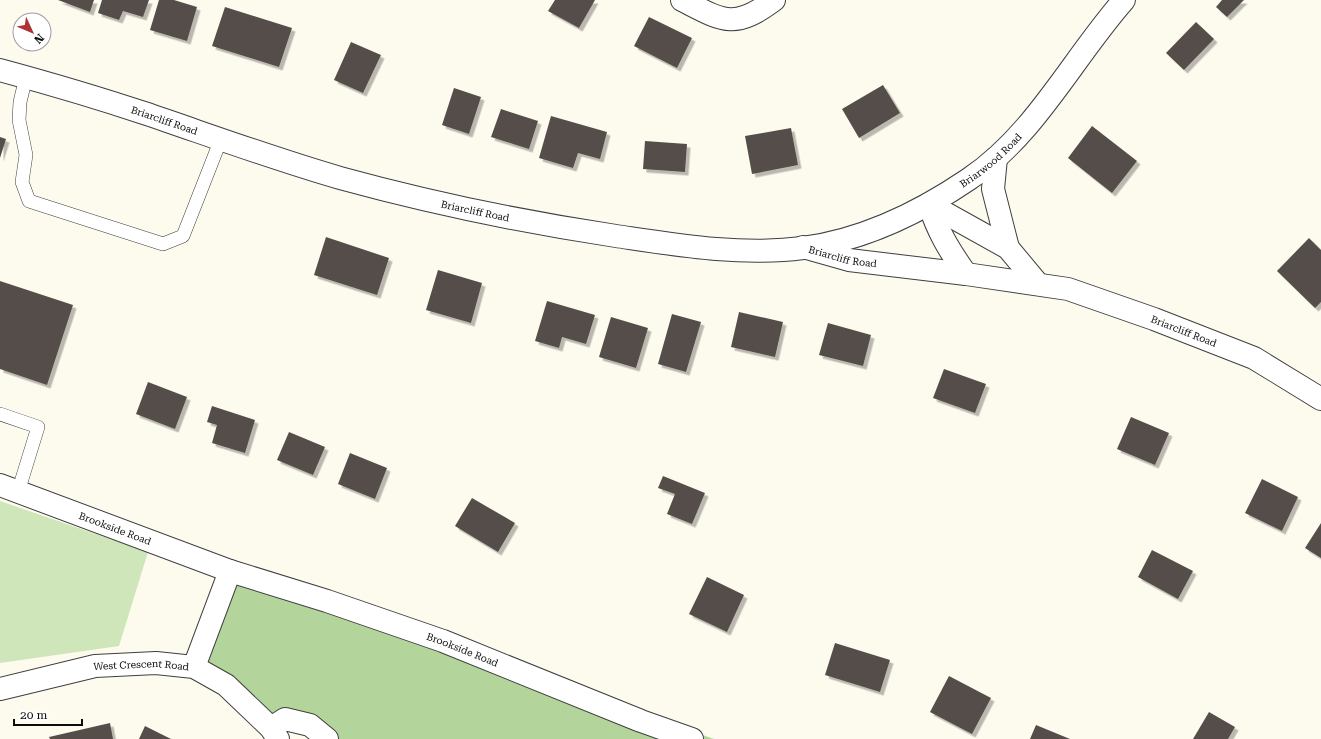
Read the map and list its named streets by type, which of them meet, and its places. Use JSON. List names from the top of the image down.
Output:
{
  "streets": {
    "street": [
      "Briarcliff Road",
      "Briarwood Road",
      "Brookside Road",
      "West Crescent Road"
    ]
  },
  "crossings": [
    ["Briarcliff Road", "Briarwood Road"]
  ],
  "scale_bar": "20 m",
  "north": "bottom right"
}
